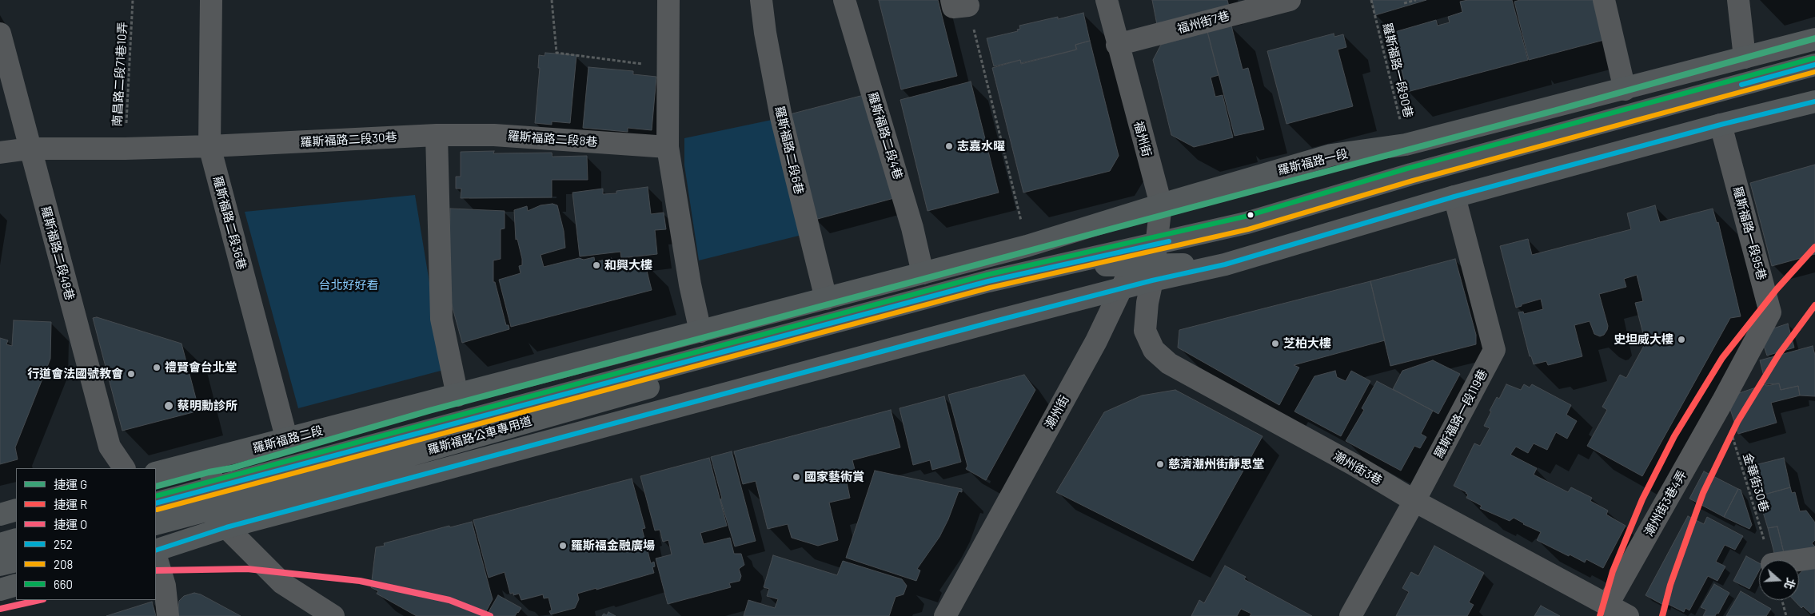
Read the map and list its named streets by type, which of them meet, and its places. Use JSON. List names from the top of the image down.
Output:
{
  "streets": {
    "main road": ["羅斯福路一段", "羅斯福路公車專用道", "羅斯福路二段"],
    "street": [
      "福州街7巷",
      "羅斯福路二段4巷",
      "羅斯福路二段8巷",
      "福州街",
      "羅斯福路二段30巷",
      "羅斯福路二段6巷",
      "羅斯福路二段36巷",
      "羅斯福路一段95巷",
      "羅斯福路二段48巷",
      "潮州街",
      "羅斯福路一段119巷",
      "潮州街3巷",
      "潮州街3巷4弄"
    ],
    "path": ["羅斯福路一段90巷", "南昌路二段71巷10弄", "金華街30巷"]
  },
  "crossings": [
    ["福州街7巷", "福州街"],
    ["羅斯福路一段90巷", "羅斯福路一段"],
    ["南昌路二段71巷10弄", "羅斯福路二段30巷"],
    ["羅斯福路二段4巷", "羅斯福路二段"],
    ["羅斯福路二段8巷", "羅斯福路二段30巷"],
    ["福州街", "羅斯福路一段"],
    ["福州街", "羅斯福路公車專用道"],
    ["福州街", "羅斯福路二段"],
    ["福州街", "潮州街3巷"],
    ["羅斯福路二段30巷", "羅斯福路二段36巷"],
    ["羅斯福路二段30巷", "羅斯福路二段48巷"],
    ["羅斯福路二段6巷", "羅斯福路二段"],
    ["羅斯福路一段", "羅斯福路二段"],
    ["羅斯福路二段36巷", "羅斯福路二段"],
    ["羅斯福路一段95巷", "金華街30巷"],
    ["羅斯福路一段95巷", "潮州街3巷4弄"],
    ["羅斯福路一段119巷", "羅斯福路公車專用道"],
    ["羅斯福路一段119巷", "潮州街3巷"],
    ["羅斯福路公車專用道", "潮州街3巷"],
    ["潮州街3巷", "潮州街3巷4弄"],
    ["金華街30巷", "潮州街3巷4弄"]
  ],
  "parks": ["台北好好看"],
  "places": [
    "志嘉水曜",
    "和興大樓",
    "史坦威大樓",
    "芝柏大樓",
    "禮賢會台北堂",
    "行道會法國號教會",
    "蔡明勳診所",
    "慈濟潮州街靜思堂",
    "國家藝術賞",
    "羅斯福金融廣場"
  ],
  "lines": [
    "metro line G",
    "transit line 660",
    "transit line 252",
    "transit line 208",
    "metro line R",
    "metro line O"
  ],
  "legend": [
    "捷運 G",
    "捷運 R",
    "捷運 O",
    "252",
    "208",
    "660"
  ],
  "north": "right"
}
